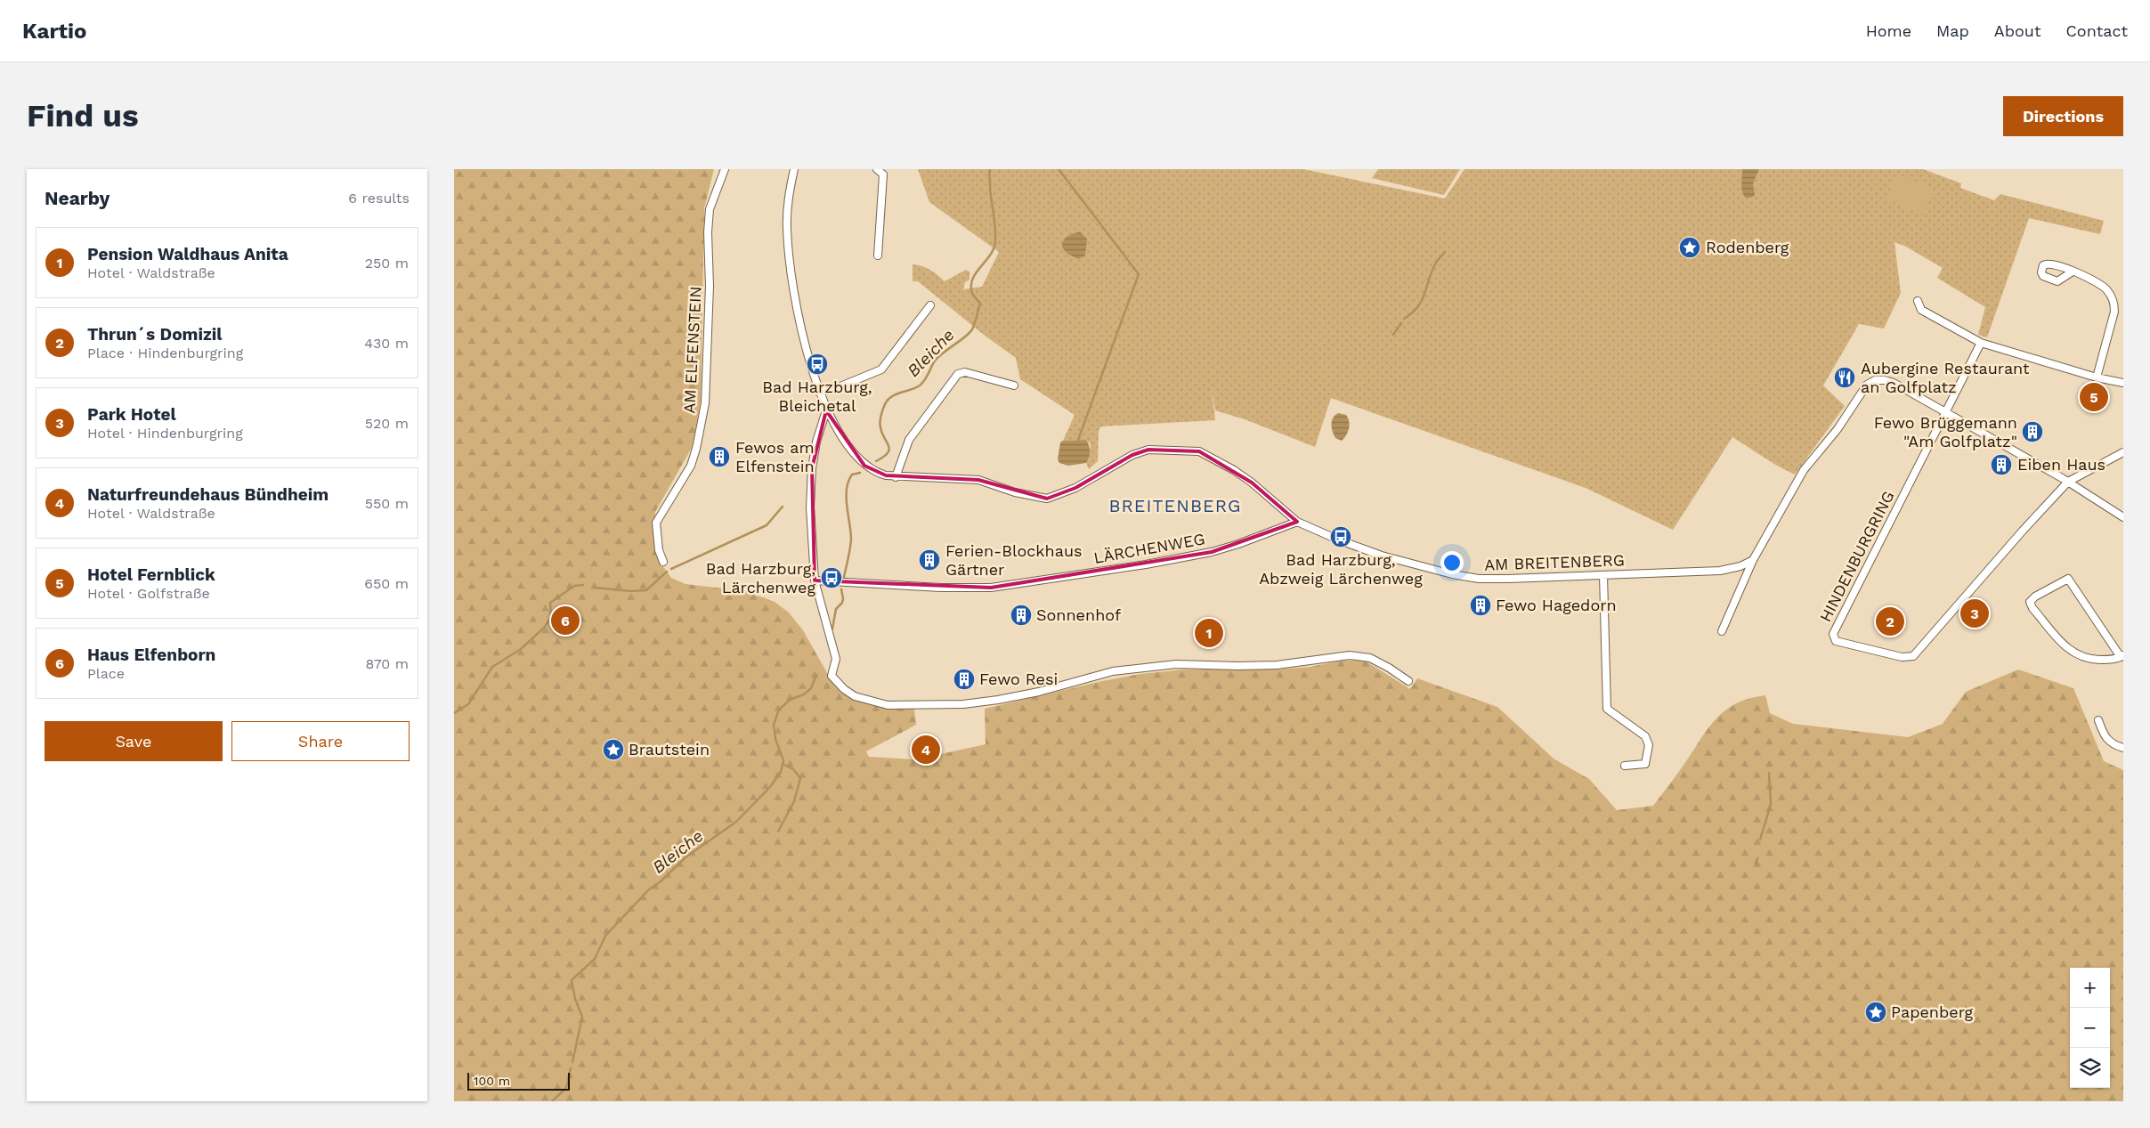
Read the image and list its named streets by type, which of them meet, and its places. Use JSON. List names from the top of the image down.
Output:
{
  "streets": {
    "street": [
      "AM ELFENSTEIN",
      "LÄRCHENWEG",
      "HINDENBURGRING",
      "AM BREITENBERG"
    ]
  },
  "crossings": [
    ["LÄRCHENWEG", "AM BREITENBERG"]
  ],
  "districts": ["BREITENBERG"],
  "water": ["Bleiche"],
  "places": {
    "place": ["Rodenberg", "Brautstein", "Papenberg"],
    "bus stop": ["Bad Harzburg, Bleichetal", "Bad Harzburg, Abzweig Lärchenweg", "Bad Harzburg, Lärchenweg"],
    "restaurant": ["Aubergine Restaurant an Golfplatz"],
    "building": [
      "Fewo Brüggemann \"Am Golfplatz\"",
      "Fewos am Elfenstein",
      "Eiben Haus",
      "Ferien-Blockhaus Gärtner",
      "Fewo Hagedorn",
      "Sonnenhof",
      "Fewo Resi"
    ]
  },
  "scale_bar": "100 m",
  "page": {
    "header": "Kartio",
    "nav": [
      "Home",
      "Map",
      "About",
      "Contact"
    ],
    "buttons": [
      "Directions",
      ["Save", "Share"]
    ],
    "title": "Find us",
    "heading": ["Nearby", "6 results"],
    "list": [
      {
        "mark": "1",
        "name": "Pension Waldhaus Anita",
        "note": "Hotel · Waldstraße",
        "value": "250 m"
      },
      {
        "mark": "2",
        "name": "Thrun´s Domizil",
        "note": "Place · Hindenburgring",
        "value": "430 m"
      },
      {
        "mark": "3",
        "name": "Park Hotel",
        "note": "Hotel · Hindenburgring",
        "value": "520 m"
      },
      {
        "mark": "4",
        "name": "Naturfreundehaus Bündheim",
        "note": "Hotel · Waldstraße",
        "value": "550 m"
      },
      {
        "mark": "5",
        "name": "Hotel Fernblick",
        "note": "Hotel · Golfstraße",
        "value": "650 m"
      },
      {
        "mark": "6",
        "name": "Haus Elfenborn",
        "note": "Place",
        "value": "870 m"
      }
    ],
    "pins": [
      "5",
      "3",
      "6",
      "2",
      "1",
      "4"
    ],
    "map_buttons": ["+", "−"],
    "scale": "100 m"
  }
}
